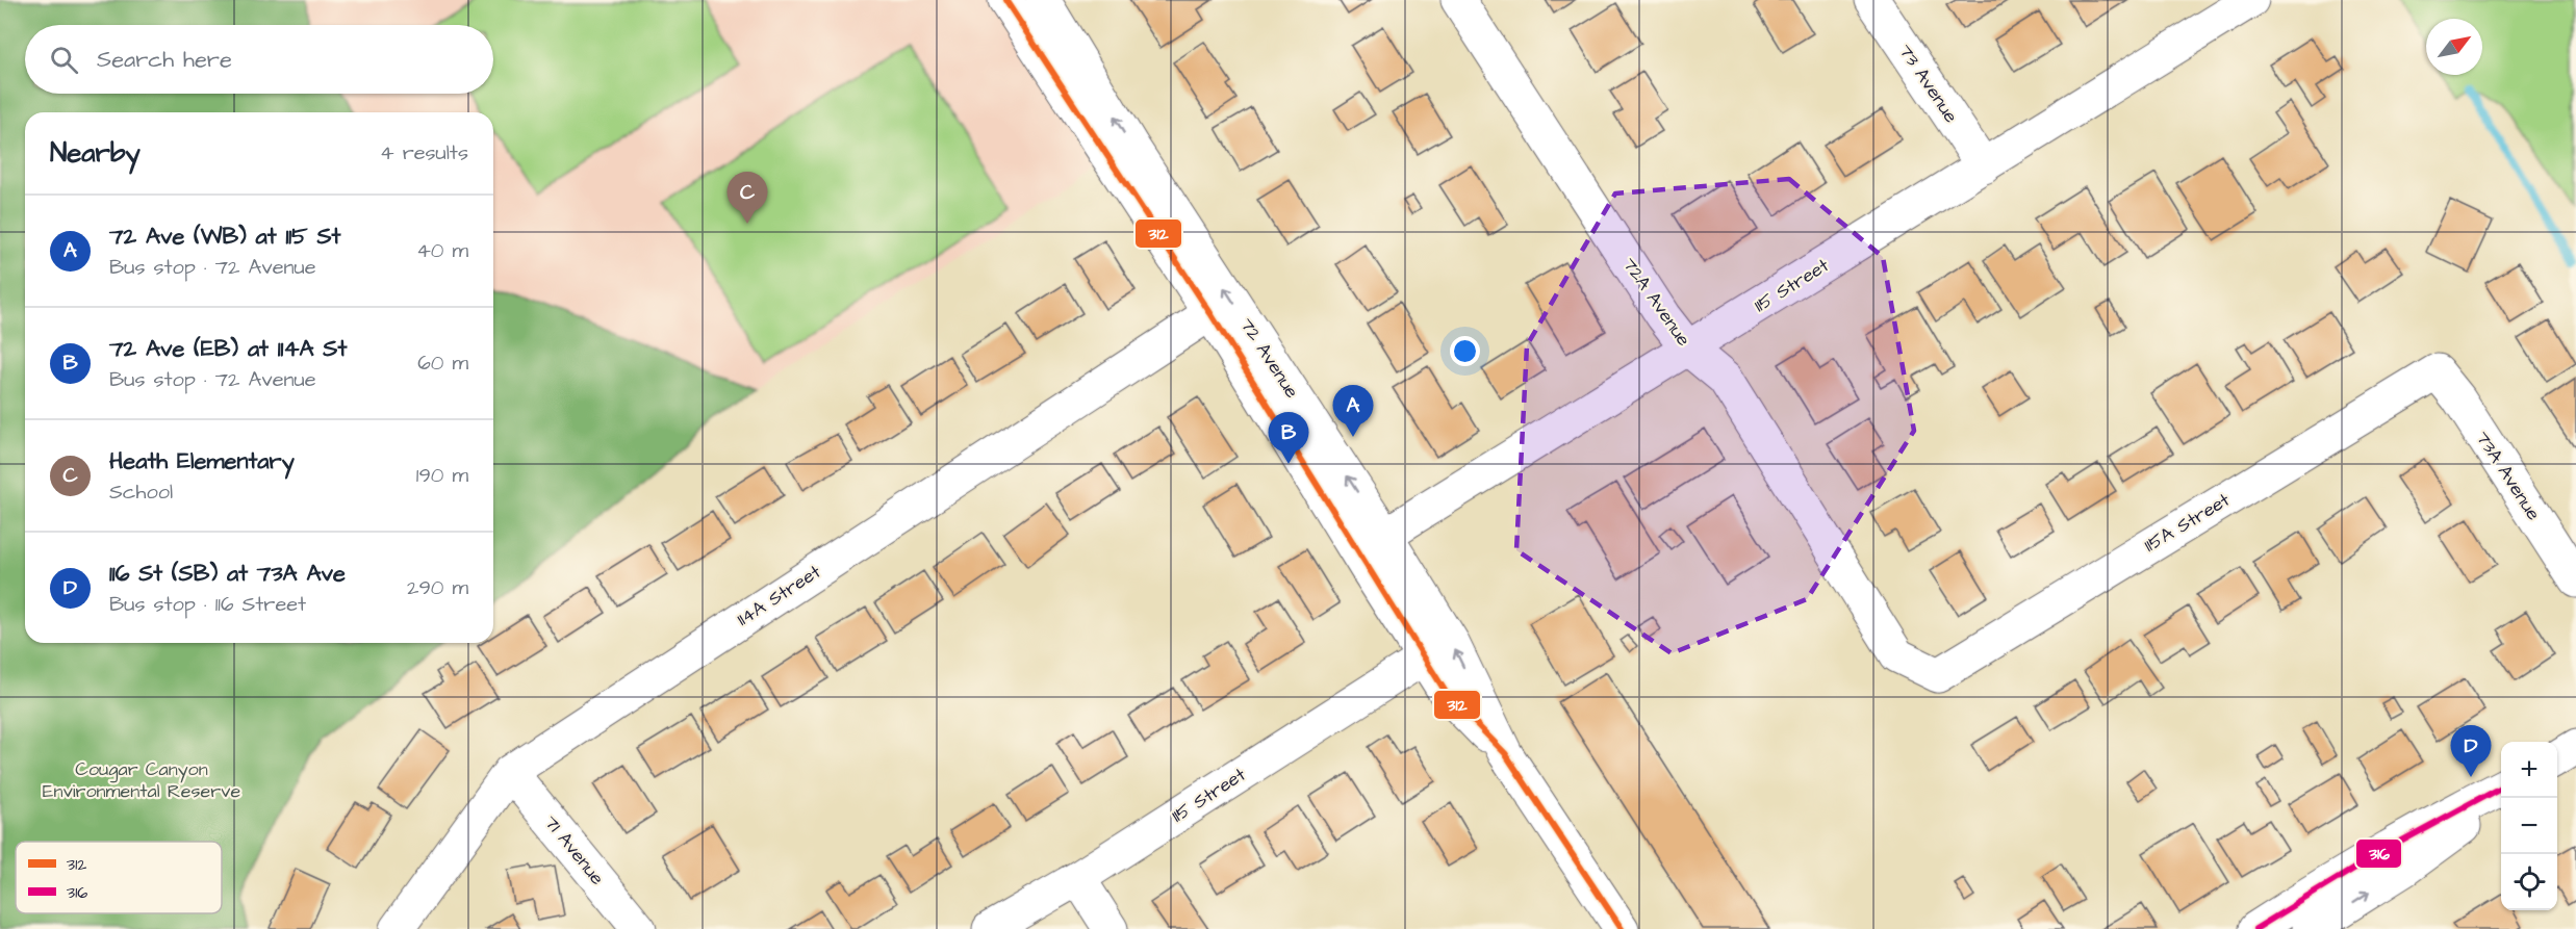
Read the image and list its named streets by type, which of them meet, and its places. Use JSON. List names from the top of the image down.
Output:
{
  "streets": {
    "street": [
      "73 Avenue",
      "115 Street",
      "72A Avenue",
      "72 Avenue",
      "73A Avenue",
      "115A Street",
      "114A Street",
      "71 Avenue"
    ]
  },
  "crossings": [
    ["73 Avenue", "115 Street"],
    ["115 Street", "72A Avenue"],
    ["115 Street", "72 Avenue"],
    ["72A Avenue", "115A Street"],
    ["72 Avenue", "114A Street"],
    ["73A Avenue", "115A Street"],
    ["114A Street", "71 Avenue"]
  ],
  "parks": ["Cougar Canyon Environmental Reserve"],
  "lines": ["transit line 312", "transit line 316"],
  "legend": ["312", "316"],
  "north": "top right",
  "page": {
    "search": "Search here",
    "heading": ["Nearby", "4 results"],
    "pins": [
      "C",
      "A",
      "B",
      "D"
    ],
    "list": [
      {
        "mark": "A",
        "name": "72 Ave (WB) at 115 St",
        "note": "Bus stop · 72 Avenue",
        "value": "40 m"
      },
      {
        "mark": "B",
        "name": "72 Ave (EB) at 114A St",
        "note": "Bus stop · 72 Avenue",
        "value": "60 m"
      },
      {
        "mark": "C",
        "name": "Heath Elementary",
        "note": "School",
        "value": "190 m"
      },
      {
        "mark": "D",
        "name": "116 St (SB) at 73A Ave",
        "note": "Bus stop · 116 Street",
        "value": "290 m"
      }
    ],
    "map_buttons": ["+", "−"]
  }
}
